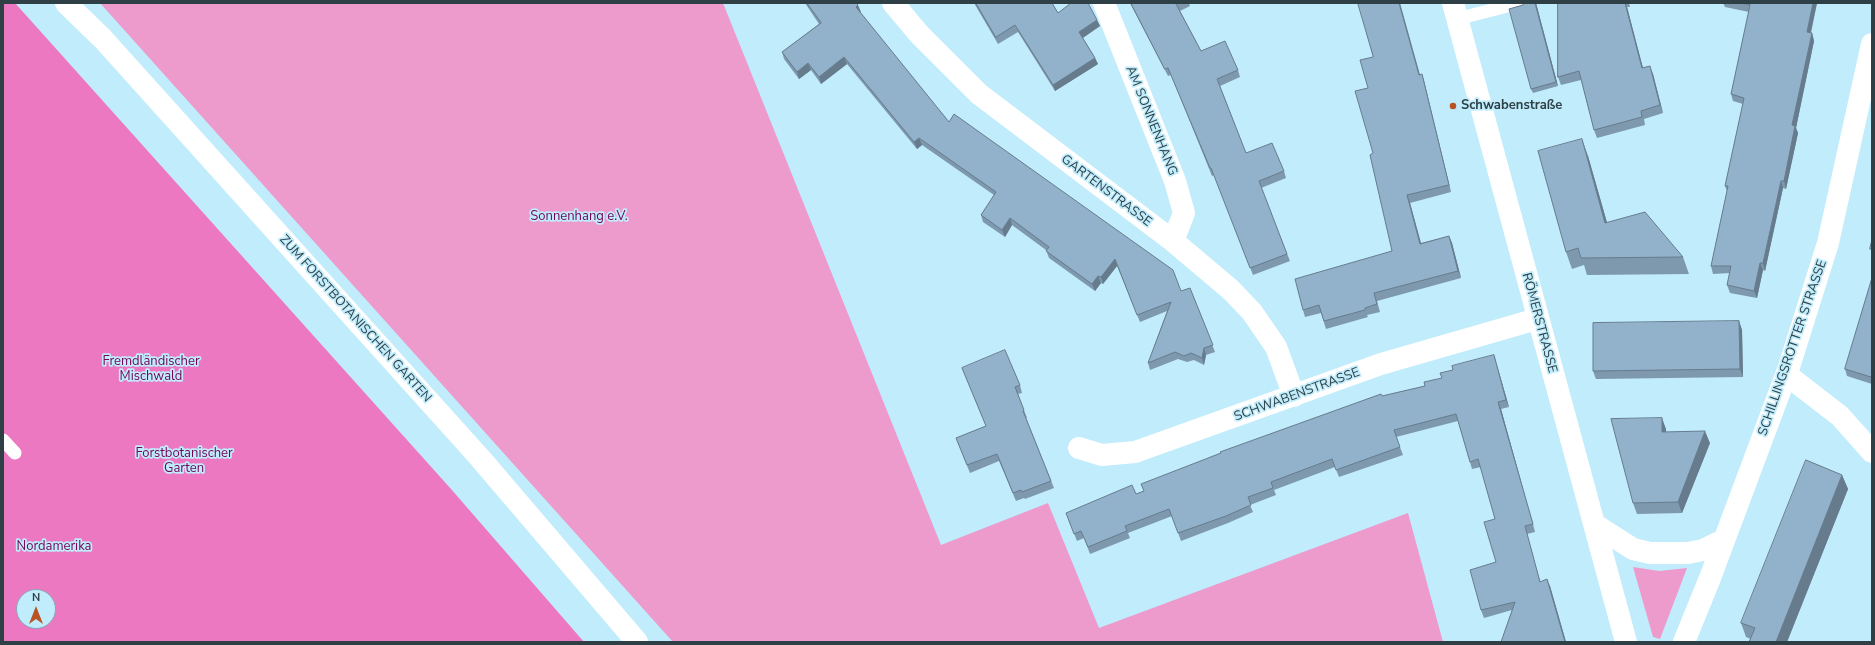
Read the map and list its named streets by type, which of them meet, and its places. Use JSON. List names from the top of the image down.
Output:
{
  "streets": {
    "street": [
      "AM SONNENHANG",
      "GARTENSTRASSE",
      "ZUM FORSTBOTANISCHEN GARTEN",
      "RÖMERSTRASSE",
      "SCHILLINGSROTTER STRASSE",
      "SCHWABENSTRASSE"
    ]
  },
  "crossings": [
    ["AM SONNENHANG", "GARTENSTRASSE"],
    ["GARTENSTRASSE", "SCHWABENSTRASSE"],
    ["RÖMERSTRASSE", "SCHWABENSTRASSE"]
  ],
  "parks": [
    "Sonnenhang e.V.",
    "Fremdländischer Mischwald",
    "Forstbotanischer Garten",
    "Nordamerika"
  ],
  "places": ["Schwabenstraße"],
  "north": "top"
}
